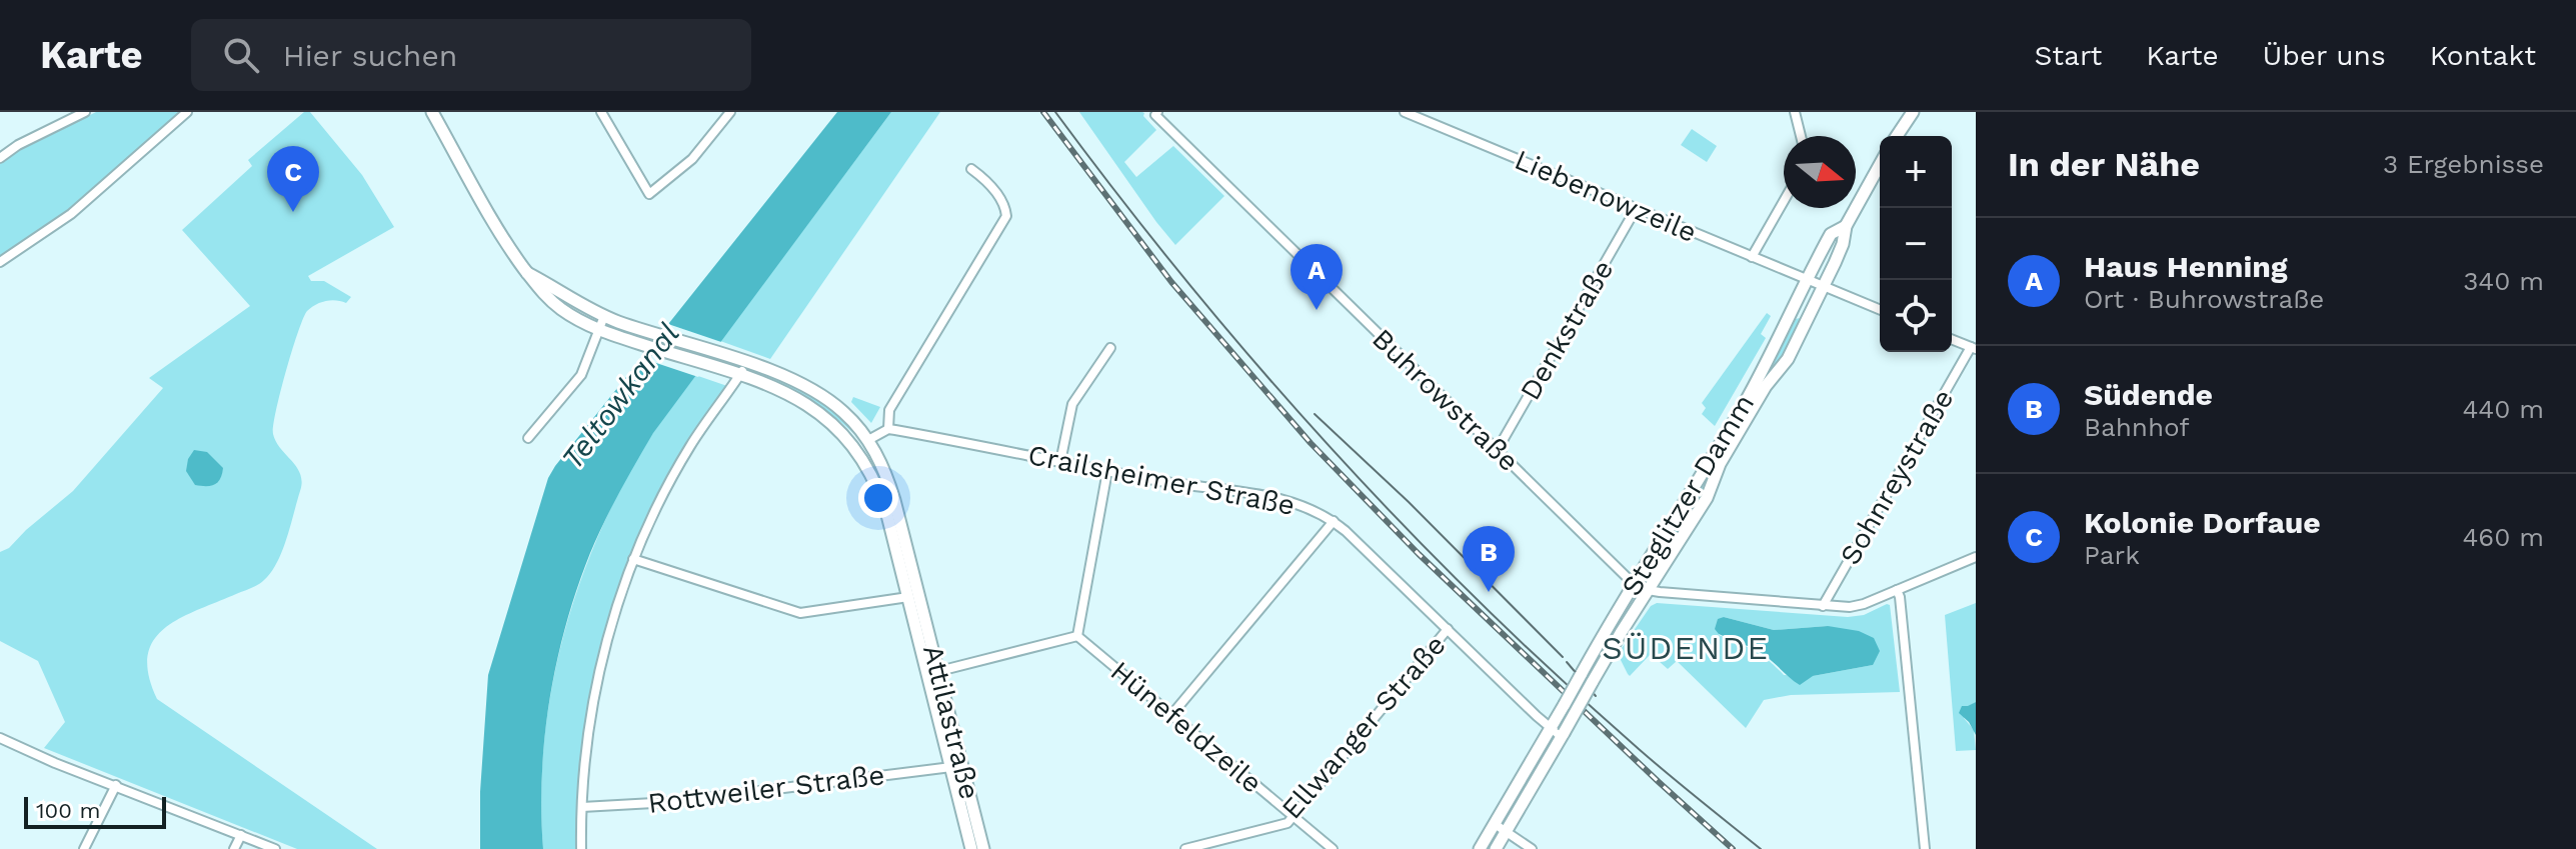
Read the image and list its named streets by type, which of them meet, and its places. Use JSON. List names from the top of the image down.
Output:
{
  "streets": {
    "main road": ["Steglitzer Damm", "Attilastraße"],
    "street": [
      "Liebenowzeile",
      "Denkstraße",
      "Buhrowstraße",
      "Sohnreystraße",
      "Crailsheimer Straße",
      "Hünefeldzeile",
      "Ellwanger Straße",
      "Rottweiler Straße"
    ]
  },
  "crossings": [
    ["Liebenowzeile", "Denkstraße"],
    ["Liebenowzeile", "Steglitzer Damm"],
    ["Denkstraße", "Buhrowstraße"],
    ["Buhrowstraße", "Steglitzer Damm"],
    ["Crailsheimer Straße", "Steglitzer Damm"],
    ["Crailsheimer Straße", "Ellwanger Straße"],
    ["Attilastraße", "Rottweiler Straße"],
    ["Hünefeldzeile", "Ellwanger Straße"]
  ],
  "districts": ["SÜDENDE"],
  "water": ["Teltowkanal"],
  "scale_bar": "100 m",
  "north": "right",
  "page": {
    "header": "Karte",
    "search": "Hier suchen",
    "nav": [
      "Start",
      "Karte",
      "Über uns",
      "Kontakt"
    ],
    "heading": ["In der Nähe", "3 Ergebnisse"],
    "map_buttons": ["+", "−"],
    "pins": ["C", "A", "B"],
    "list": [
      {
        "mark": "A",
        "name": "Haus Henning",
        "note": "Ort · Buhrowstraße",
        "value": "340 m"
      },
      {
        "mark": "B",
        "name": "Südende",
        "note": "Bahnhof",
        "value": "440 m"
      },
      {
        "mark": "C",
        "name": "Kolonie Dorfaue",
        "note": "Park",
        "value": "460 m"
      }
    ],
    "scale": "100 m"
  }
}
